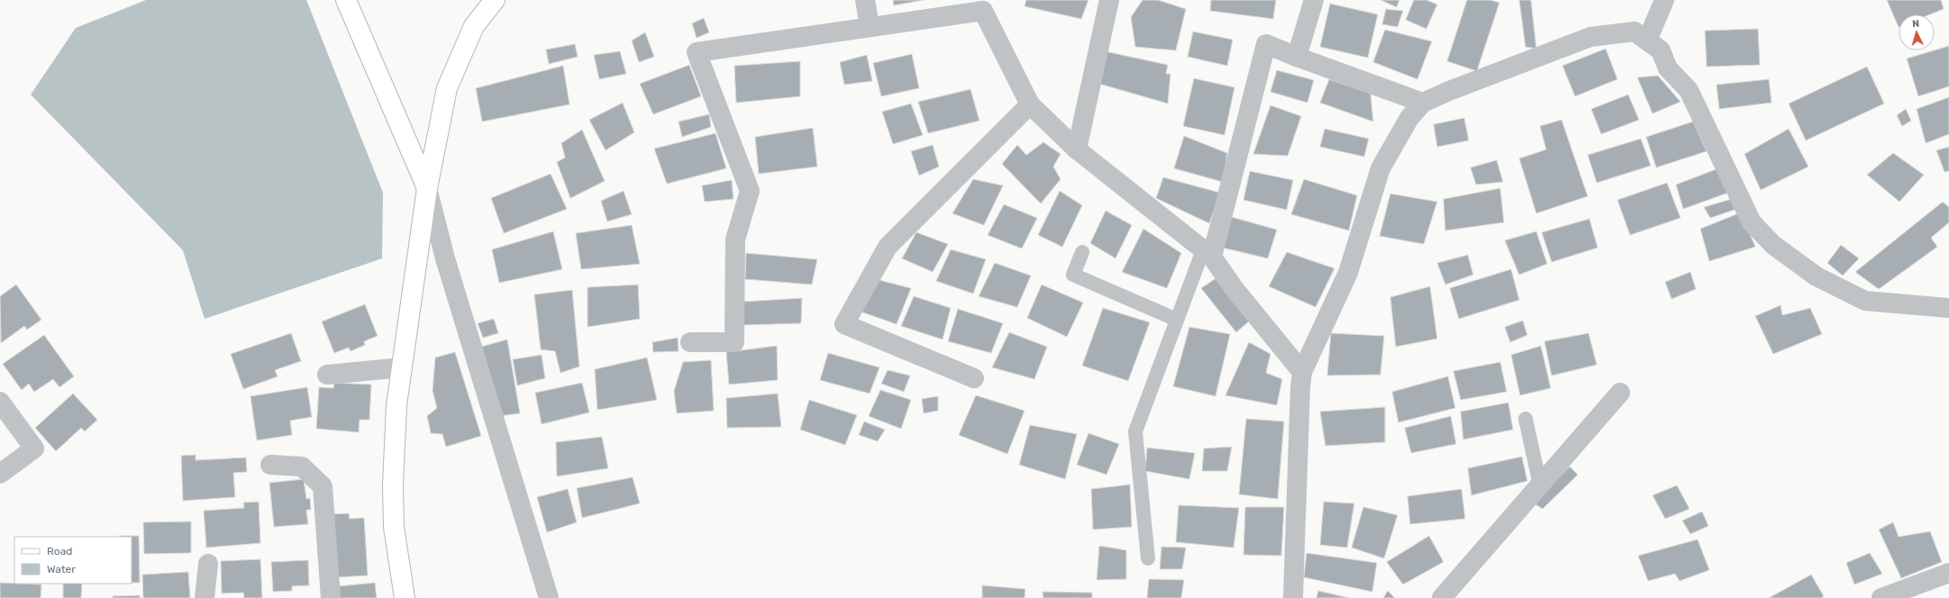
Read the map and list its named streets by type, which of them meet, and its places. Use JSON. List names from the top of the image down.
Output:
{
  "legend": ["Road", "Water"],
  "north": "top"
}
